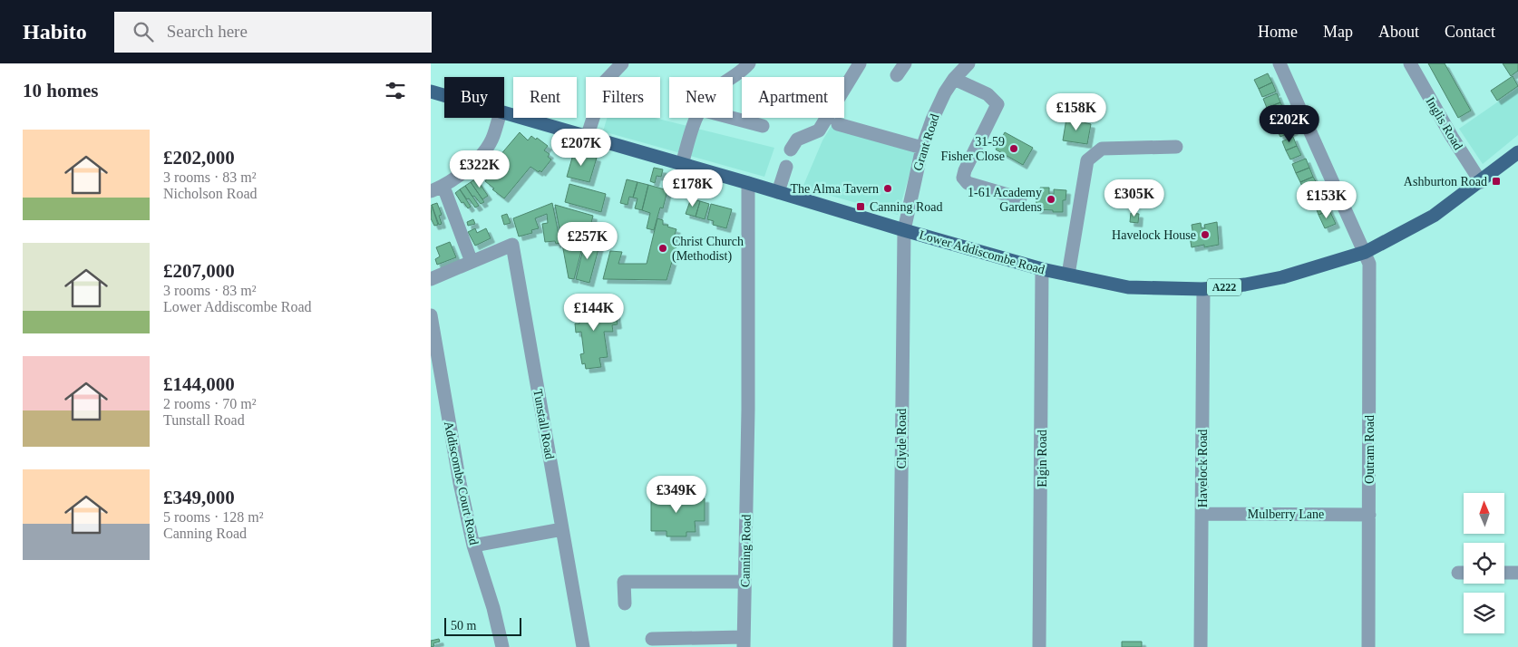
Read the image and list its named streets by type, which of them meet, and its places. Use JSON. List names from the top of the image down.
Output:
{
  "streets": {
    "main road": ["Lower Addiscombe Road", "A222"],
    "street": [
      "Inglis Road",
      "Grant Road",
      "Tunstall Road",
      "Clyde Road",
      "Outram Road",
      "Elgin Road",
      "Havelock Road",
      "Addiscombe Court Road",
      "Mulberry Lane",
      "Canning Road"
    ]
  },
  "crossings": [
    ["Inglis Road", "Lower Addiscombe Road"],
    ["Grant Road", "Lower Addiscombe Road"],
    ["Grant Road", "Clyde Road"],
    ["Lower Addiscombe Road", "Clyde Road"],
    ["Lower Addiscombe Road", "Outram Road"],
    ["Lower Addiscombe Road", "Elgin Road"],
    ["Lower Addiscombe Road", "Havelock Road"],
    ["Lower Addiscombe Road", "Canning Road"],
    ["Outram Road", "Mulberry Lane"],
    ["Havelock Road", "Mulberry Lane"]
  ],
  "places": {
    "other": [
      "31-59 Fisher Close",
      "The Alma Tavern",
      "1-61 Academy Gardens",
      "Havelock House",
      "Christ Church (Methodist)"
    ],
    "transit": ["Ashburton Road", "Canning Road"]
  },
  "scale_bar": "50 m",
  "north": "top",
  "page": {
    "header": "Habito",
    "search": "Search here",
    "nav": [
      "Home",
      "Map",
      "About",
      "Contact"
    ],
    "heading": "10 homes",
    "chip": [
      "Buy",
      "Rent",
      "Filters",
      "New",
      "Apartment"
    ],
    "price": [
      "£158K",
      "£202K",
      "£207K",
      "£322K",
      "£178K",
      "£305K",
      "£153K",
      "£257K",
      "£144K",
      "£349K"
    ],
    "list": [
      {
        "name": "£202,000",
        "note": "3 rooms · 83 m² · Nicholson Road"
      },
      {
        "name": "£207,000",
        "note": "3 rooms · 83 m² · Lower Addiscombe Road"
      },
      {
        "name": "£144,000",
        "note": "2 rooms · 70 m² · Tunstall Road"
      },
      {
        "name": "£349,000",
        "note": "5 rooms · 128 m² · Canning Road"
      }
    ],
    "scale": "50 m"
  }
}
